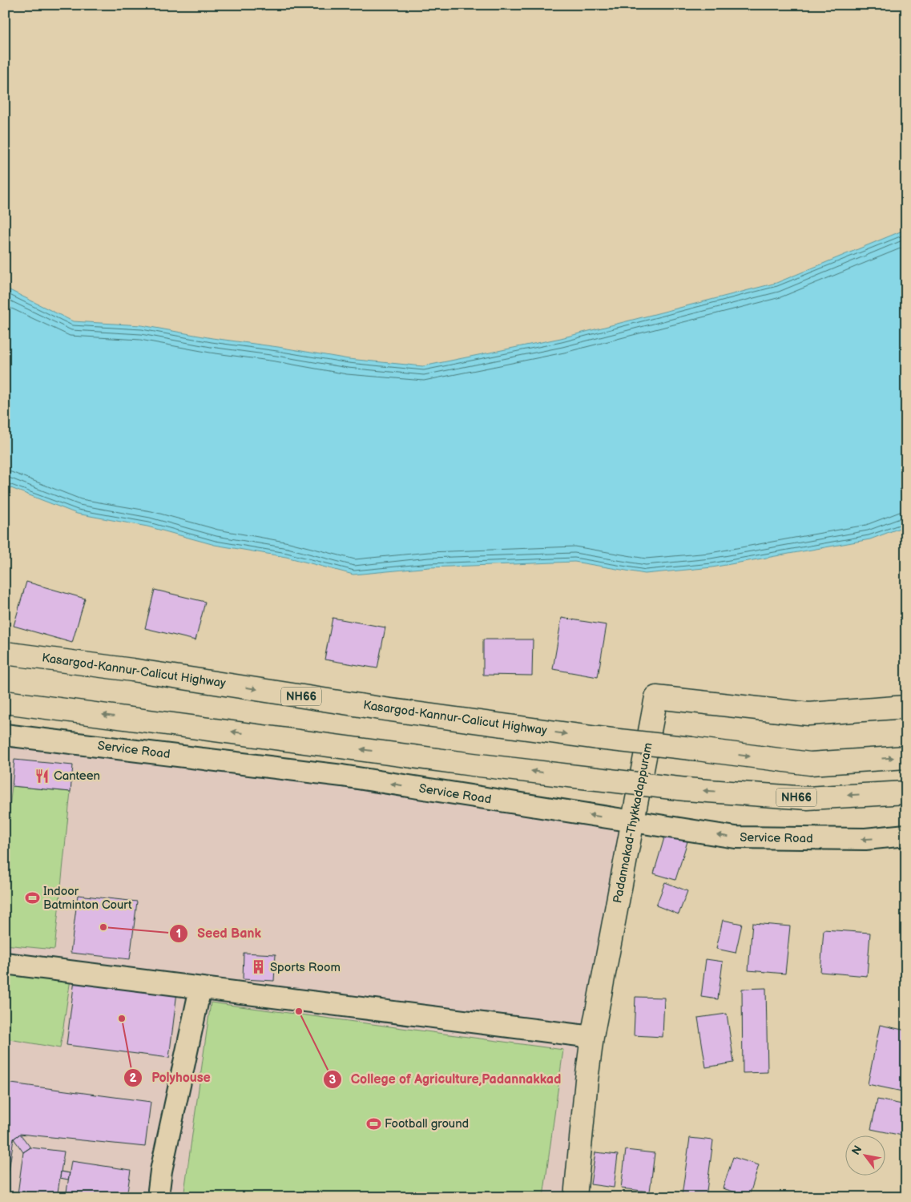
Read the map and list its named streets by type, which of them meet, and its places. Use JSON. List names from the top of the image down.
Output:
{
  "streets": {
    "main road": ["Kasargod-Kannur-Calicut Highway", "NH66", "Padannakad-Thykkadappuram"],
    "street": ["Service Road"]
  },
  "crossings": [
    ["Service Road", "Padannakad-Thykkadappuram"]
  ],
  "one_way": ["Service Road"],
  "places": {
    "restaurant": ["Canteen"],
    "sports": ["Indoor Batminton Court", "Football ground"],
    "other": ["Seed Bank", "College of Agriculture,Padannakkad", "Polyhouse"],
    "building": ["Sports Room"]
  },
  "north": "top left"
}
